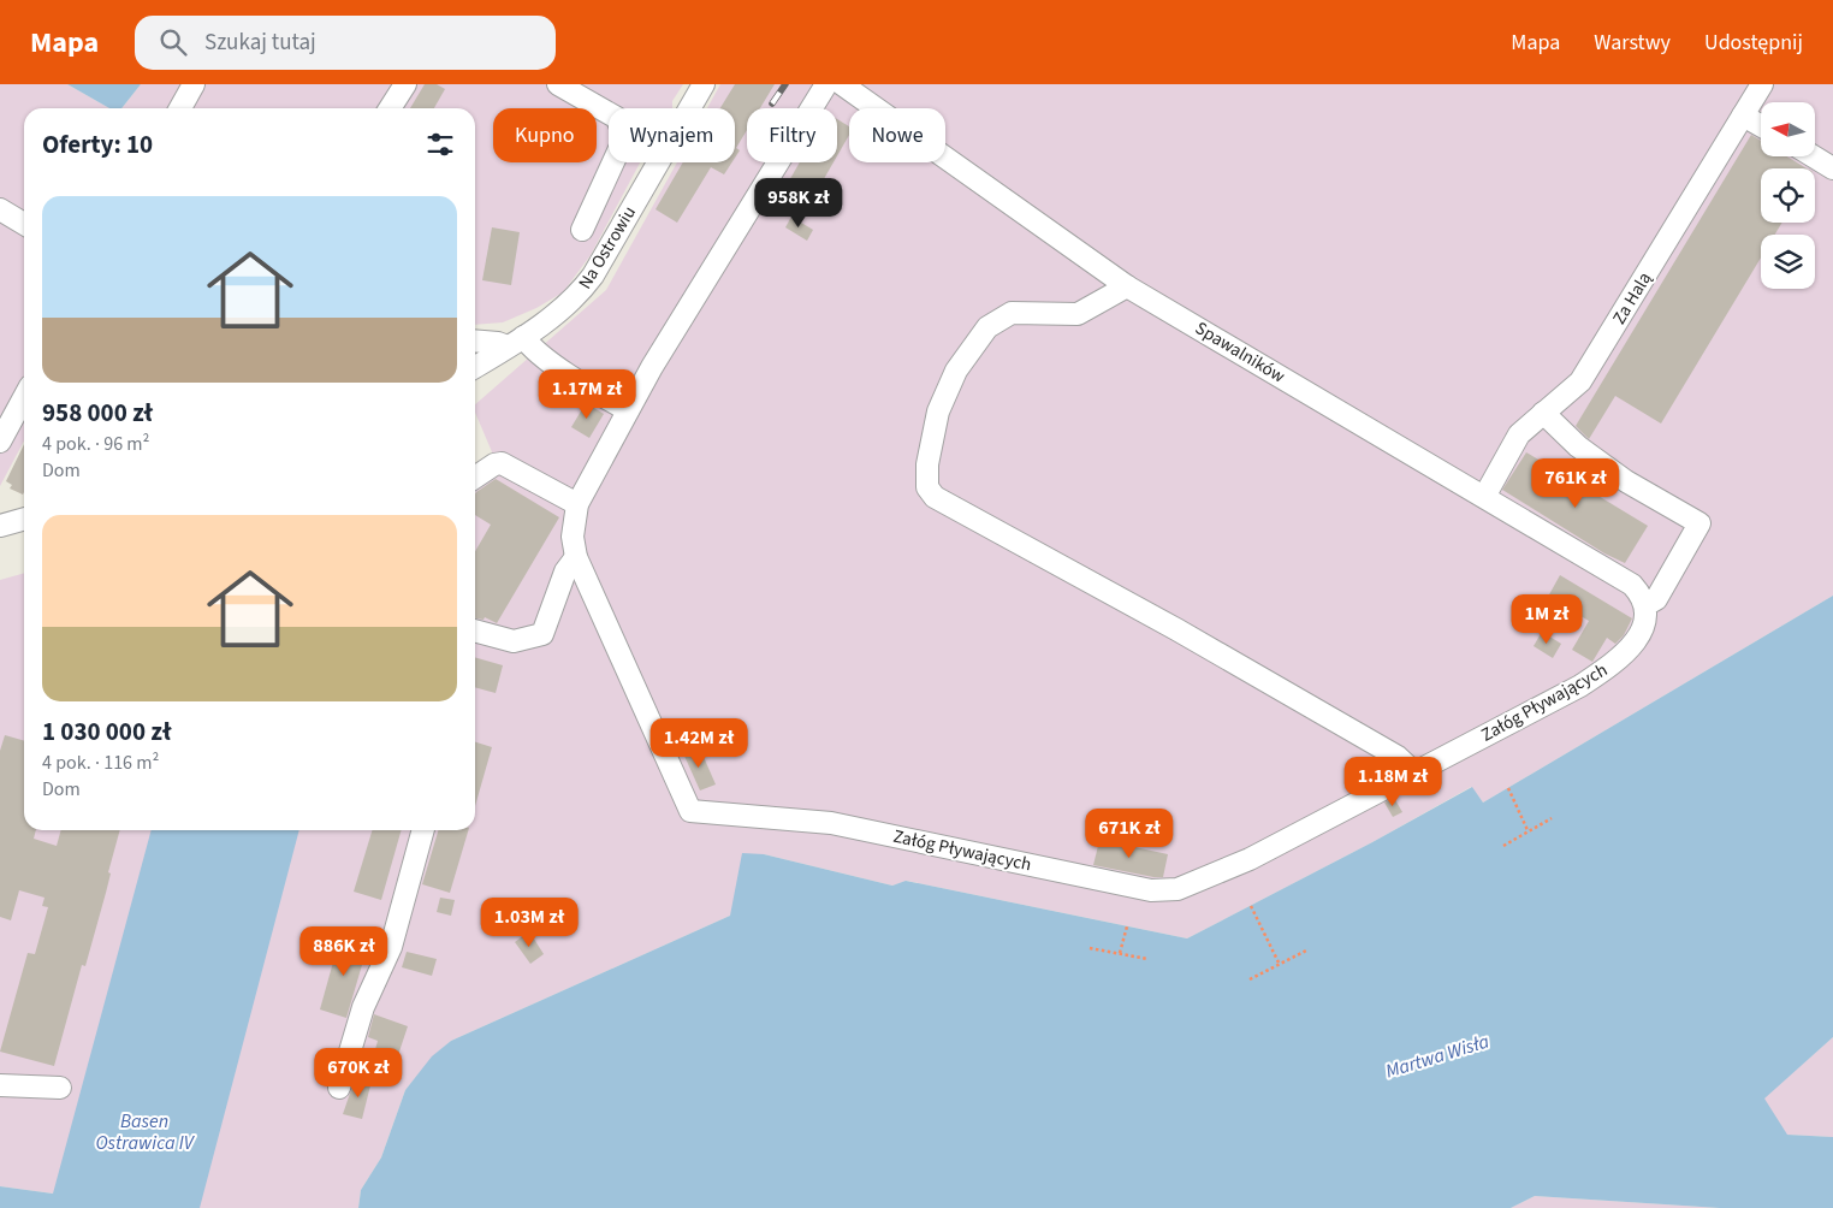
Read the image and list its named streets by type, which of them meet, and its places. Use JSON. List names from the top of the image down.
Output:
{
  "streets": {
    "street": [
      "Na Ostrowiu",
      "Za Halą",
      "Spawalników",
      "Załóg Pływających"
    ]
  },
  "crossings": [
    ["Za Halą", "Spawalników"],
    ["Spawalników", "Załóg Pływających"]
  ],
  "water": ["Martwa Wisła", "Basen Ostrawica IV"],
  "north": "left",
  "page": {
    "header": "Mapa",
    "search": "Szukaj tutaj",
    "nav": ["Mapa", "Warstwy", "Udostępnij"],
    "chip": [
      "Kupno",
      "Wynajem",
      "Filtry",
      "Nowe"
    ],
    "heading": "Oferty: 10",
    "price": [
      "958K zł",
      "1.17M zł",
      "761K zł",
      "1M zł",
      "1.42M zł",
      "1.18M zł",
      "671K zł",
      "1.03M zł",
      "886K zł",
      "670K zł"
    ],
    "list": [
      {
        "name": "958 000 zł",
        "note": "4 pok. · 96 m² · Dom"
      },
      {
        "name": "1 030 000 zł",
        "note": "4 pok. · 116 m² · Dom"
      }
    ]
  }
}
